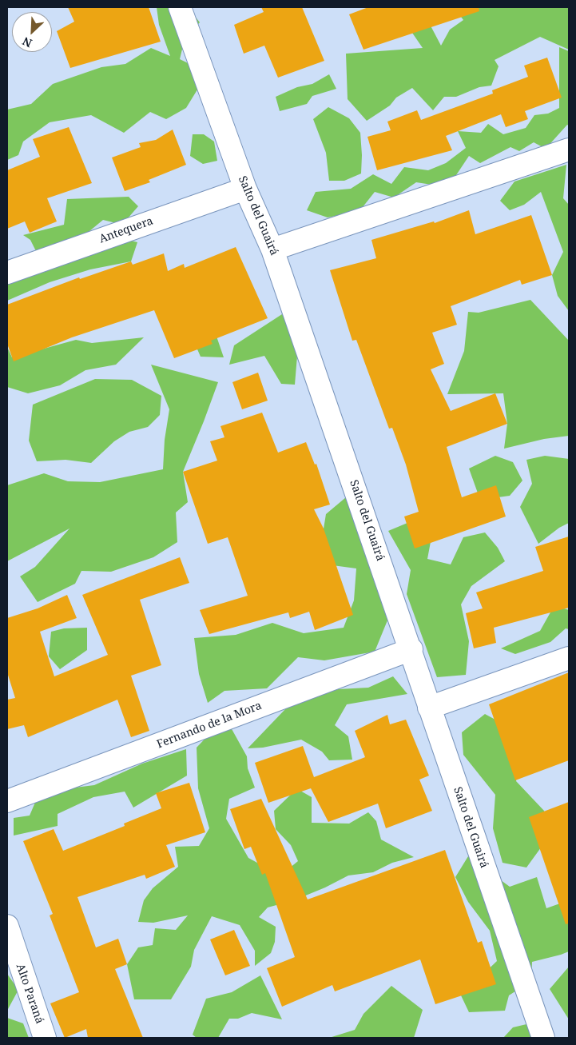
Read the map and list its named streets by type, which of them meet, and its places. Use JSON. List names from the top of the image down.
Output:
{
  "streets": {
    "street": [
      "Salto del Guairá",
      "Antequera",
      "Fernando de la Mora",
      "Alto Paraná"
    ]
  },
  "crossings": [
    ["Salto del Guairá", "Antequera"],
    ["Salto del Guairá", "Fernando de la Mora"]
  ],
  "north": "bottom left"
}
